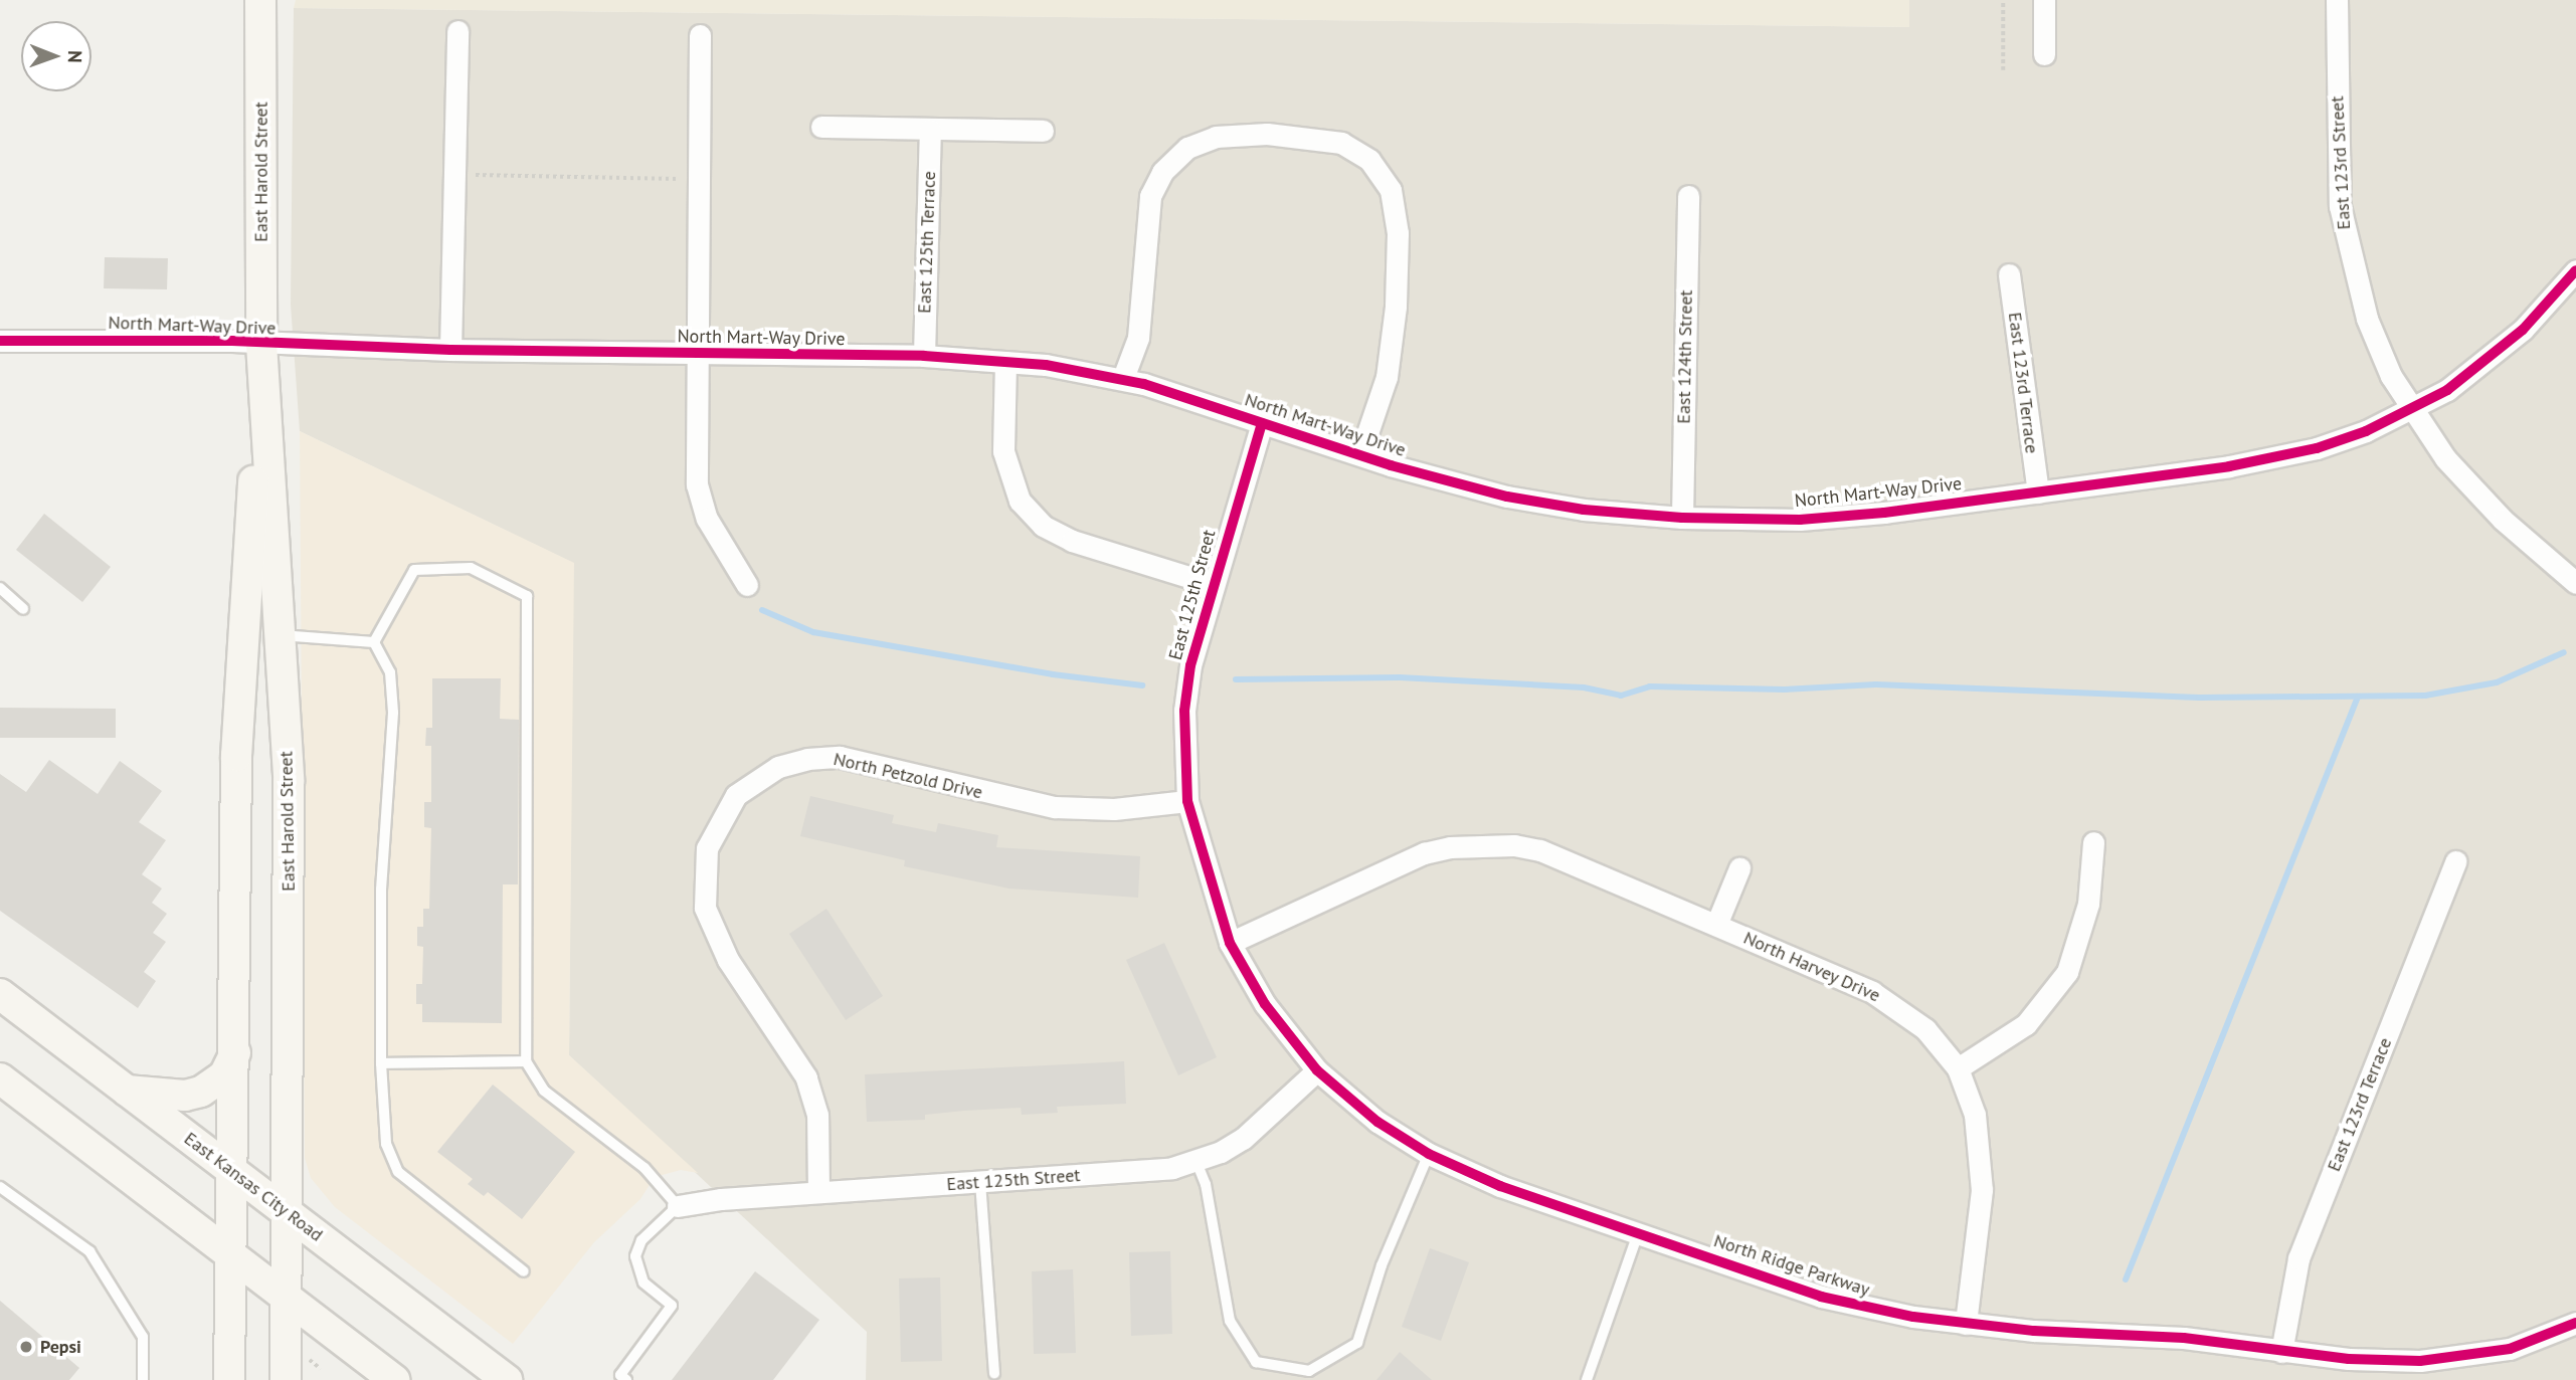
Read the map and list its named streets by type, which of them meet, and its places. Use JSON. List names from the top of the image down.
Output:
{
  "streets": {
    "main road": ["East Harold Street", "East Kansas City Road"],
    "street": [
      "East 123rd Street",
      "East 125th Terrace",
      "North Mart-Way Drive",
      "East 124th Street",
      "East 123rd Terrace",
      "East 125th Street",
      "North Petzold Drive",
      "North Harvey Drive",
      "North Ridge Parkway"
    ]
  },
  "crossings": [
    ["East 123rd Street", "North Mart-Way Drive"],
    ["East Harold Street", "North Mart-Way Drive"],
    ["East Harold Street", "East Kansas City Road"],
    ["East 125th Terrace", "North Mart-Way Drive"],
    ["North Mart-Way Drive", "East 124th Street"],
    ["North Mart-Way Drive", "East 123rd Terrace"],
    ["North Mart-Way Drive", "East 125th Street"],
    ["East 123rd Terrace", "North Ridge Parkway"],
    ["East 125th Street", "North Petzold Drive"],
    ["East 125th Street", "North Harvey Drive"],
    ["East 125th Street", "North Ridge Parkway"],
    ["North Harvey Drive", "North Ridge Parkway"]
  ],
  "places": ["Pepsi"],
  "north": "right"
}
